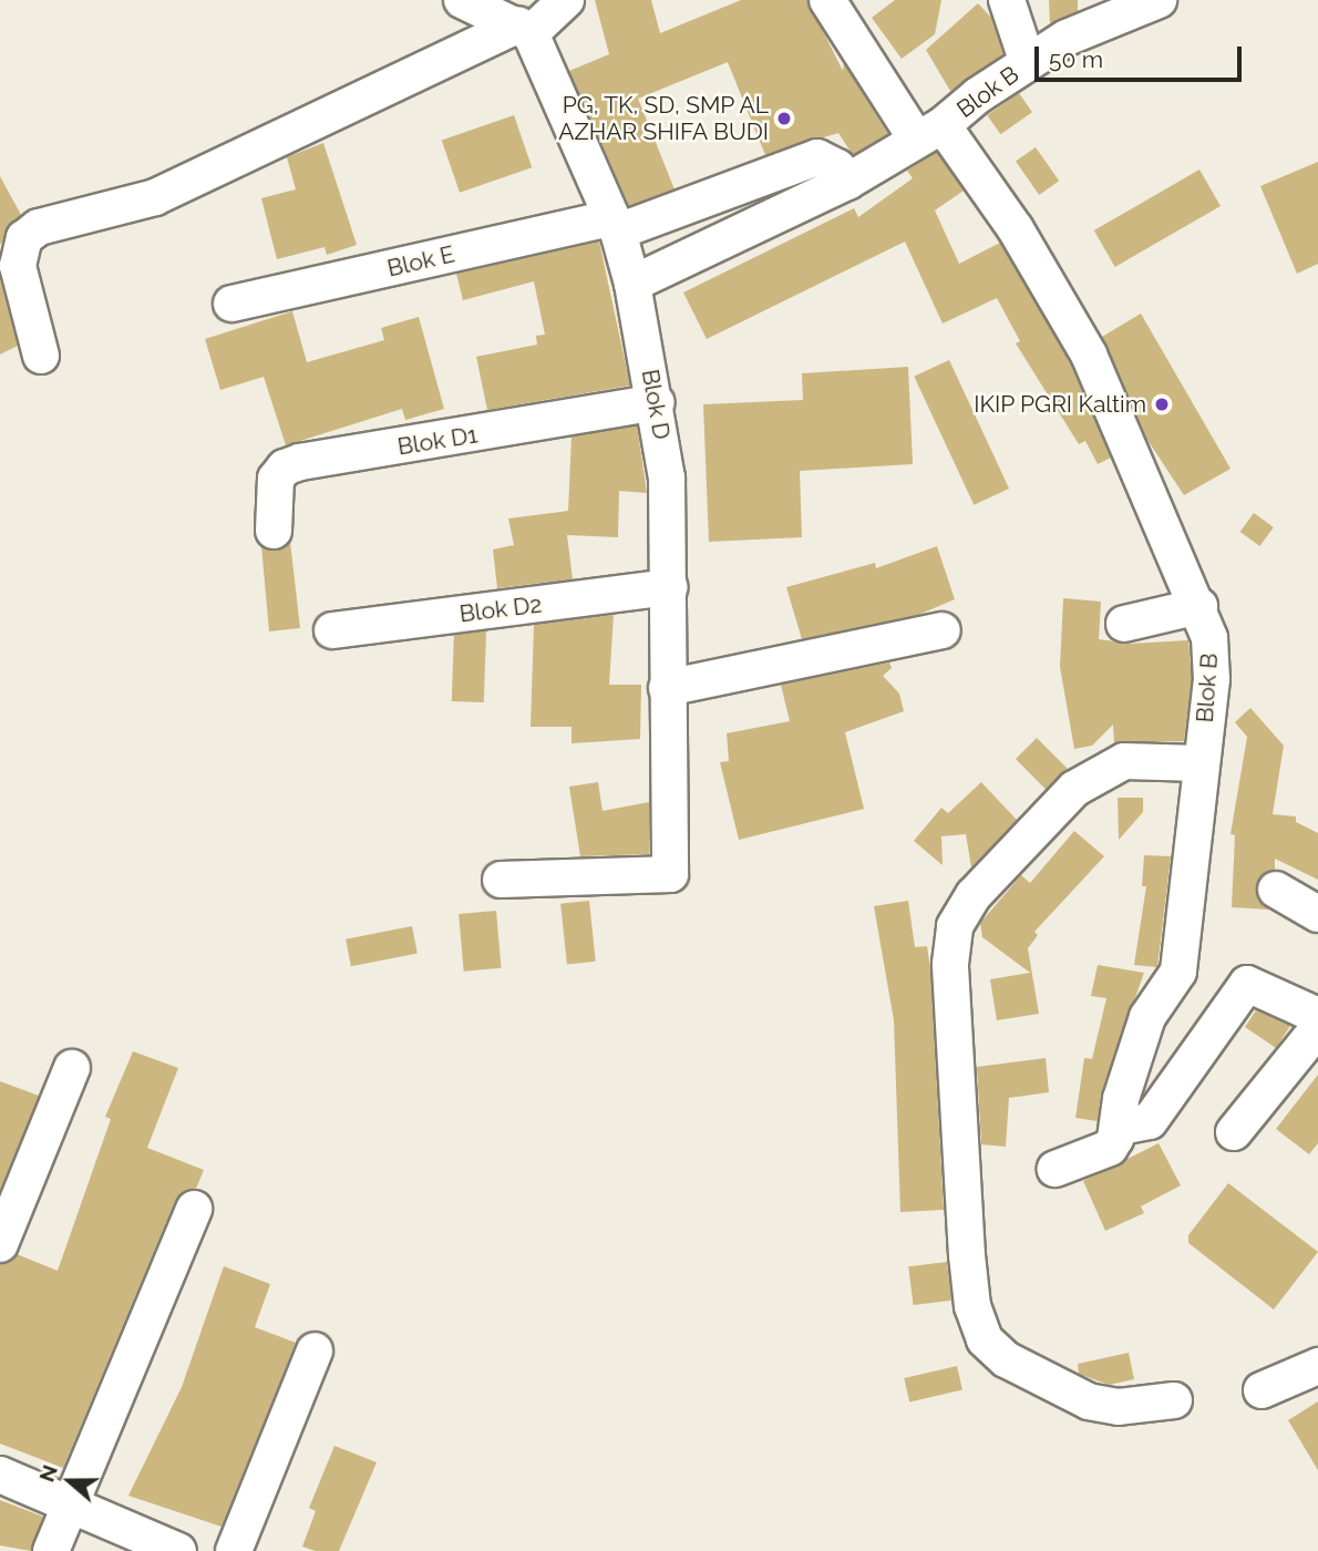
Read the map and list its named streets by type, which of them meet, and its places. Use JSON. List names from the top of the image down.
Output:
{
  "streets": {
    "street": [
      "Blok B",
      "Blok E",
      "Blok D",
      "Blok D1",
      "Blok D2"
    ]
  },
  "crossings": [
    ["Blok B", "Blok E"],
    ["Blok B", "Blok D"],
    ["Blok E", "Blok D"],
    ["Blok D", "Blok D1"],
    ["Blok D", "Blok D2"]
  ],
  "places": ["PG, TK, SD, SMP AL AZHAR SHIFA BUDI", "IKIP PGRI Kaltim"],
  "scale_bar": "50 m",
  "north": "left"
}
